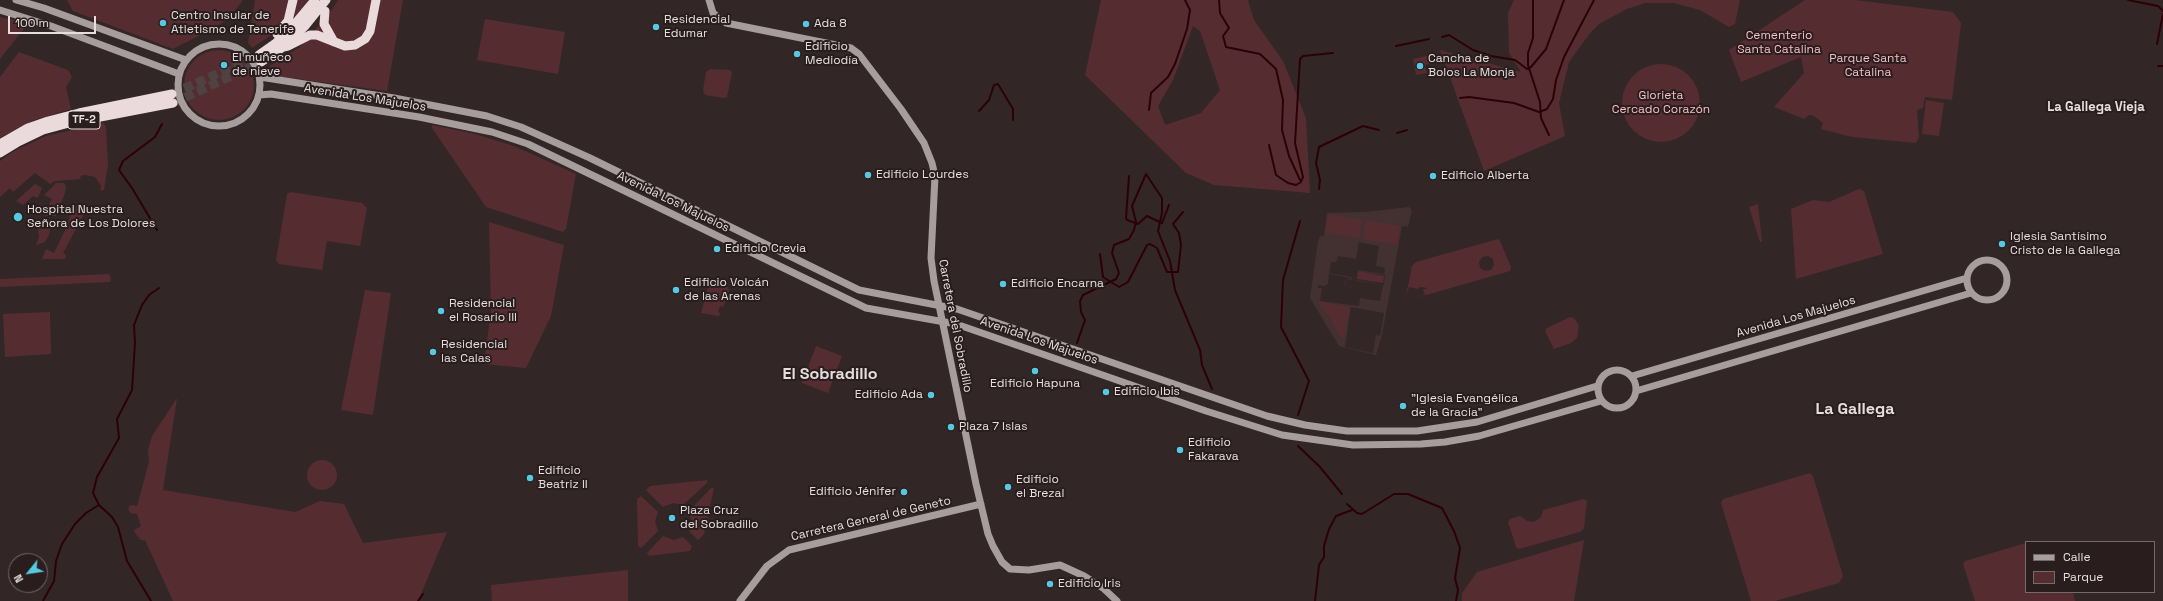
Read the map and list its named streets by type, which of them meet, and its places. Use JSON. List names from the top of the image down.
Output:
{
  "streets": {
    "highway": ["TF-2"],
    "street": ["Avenida Los Majuelos", "Carretera del Sobradillo", "Carretera General de Geneto"]
  },
  "crossings": [
    ["Avenida Los Majuelos", "Carretera del Sobradillo"],
    ["Carretera del Sobradillo", "Carretera General de Geneto"]
  ],
  "districts": ["La Gallega Vieja", "El Sobradillo", "La Gallega"],
  "parks": ["Cementerio Santa Catalina", "Parque Santa Catalina", "Glorieta Cercado Corazón"],
  "places": [
    "Centro Insular de Atletismo de Tenerife",
    "Ada 8",
    "Residencial Edumar",
    "Edificio Mediodía",
    "El muñeco de nieve",
    "Cancha de Bolos La Monja",
    "Edificio Lourdes",
    "Edificio Alberta",
    "Hospital Nuestra Señora de Los Dolores",
    "Iglesia Santísimo Cristo de la Gallega",
    "Edificio Crevia",
    "Edificio Encarna",
    "Edificio Volcán de las Arenas",
    "Residencial el Rosario III",
    "Residencial las Calas",
    "Edificio Hapuna",
    "Edificio Ibis",
    "Edificio Ada",
    "\"Iglesia Evangélica de la Gracia\"",
    "Plaza 7 Islas",
    "Edificio Fakarava",
    "Edificio Beatriz II",
    "Edificio el Brezal",
    "Edificio Jénifer",
    "Plaza Cruz del Sobradillo",
    "Edificio Iris"
  ],
  "legend": ["Calle", "Parque"],
  "scale_bar": "100 m",
  "north": "bottom left"
}
